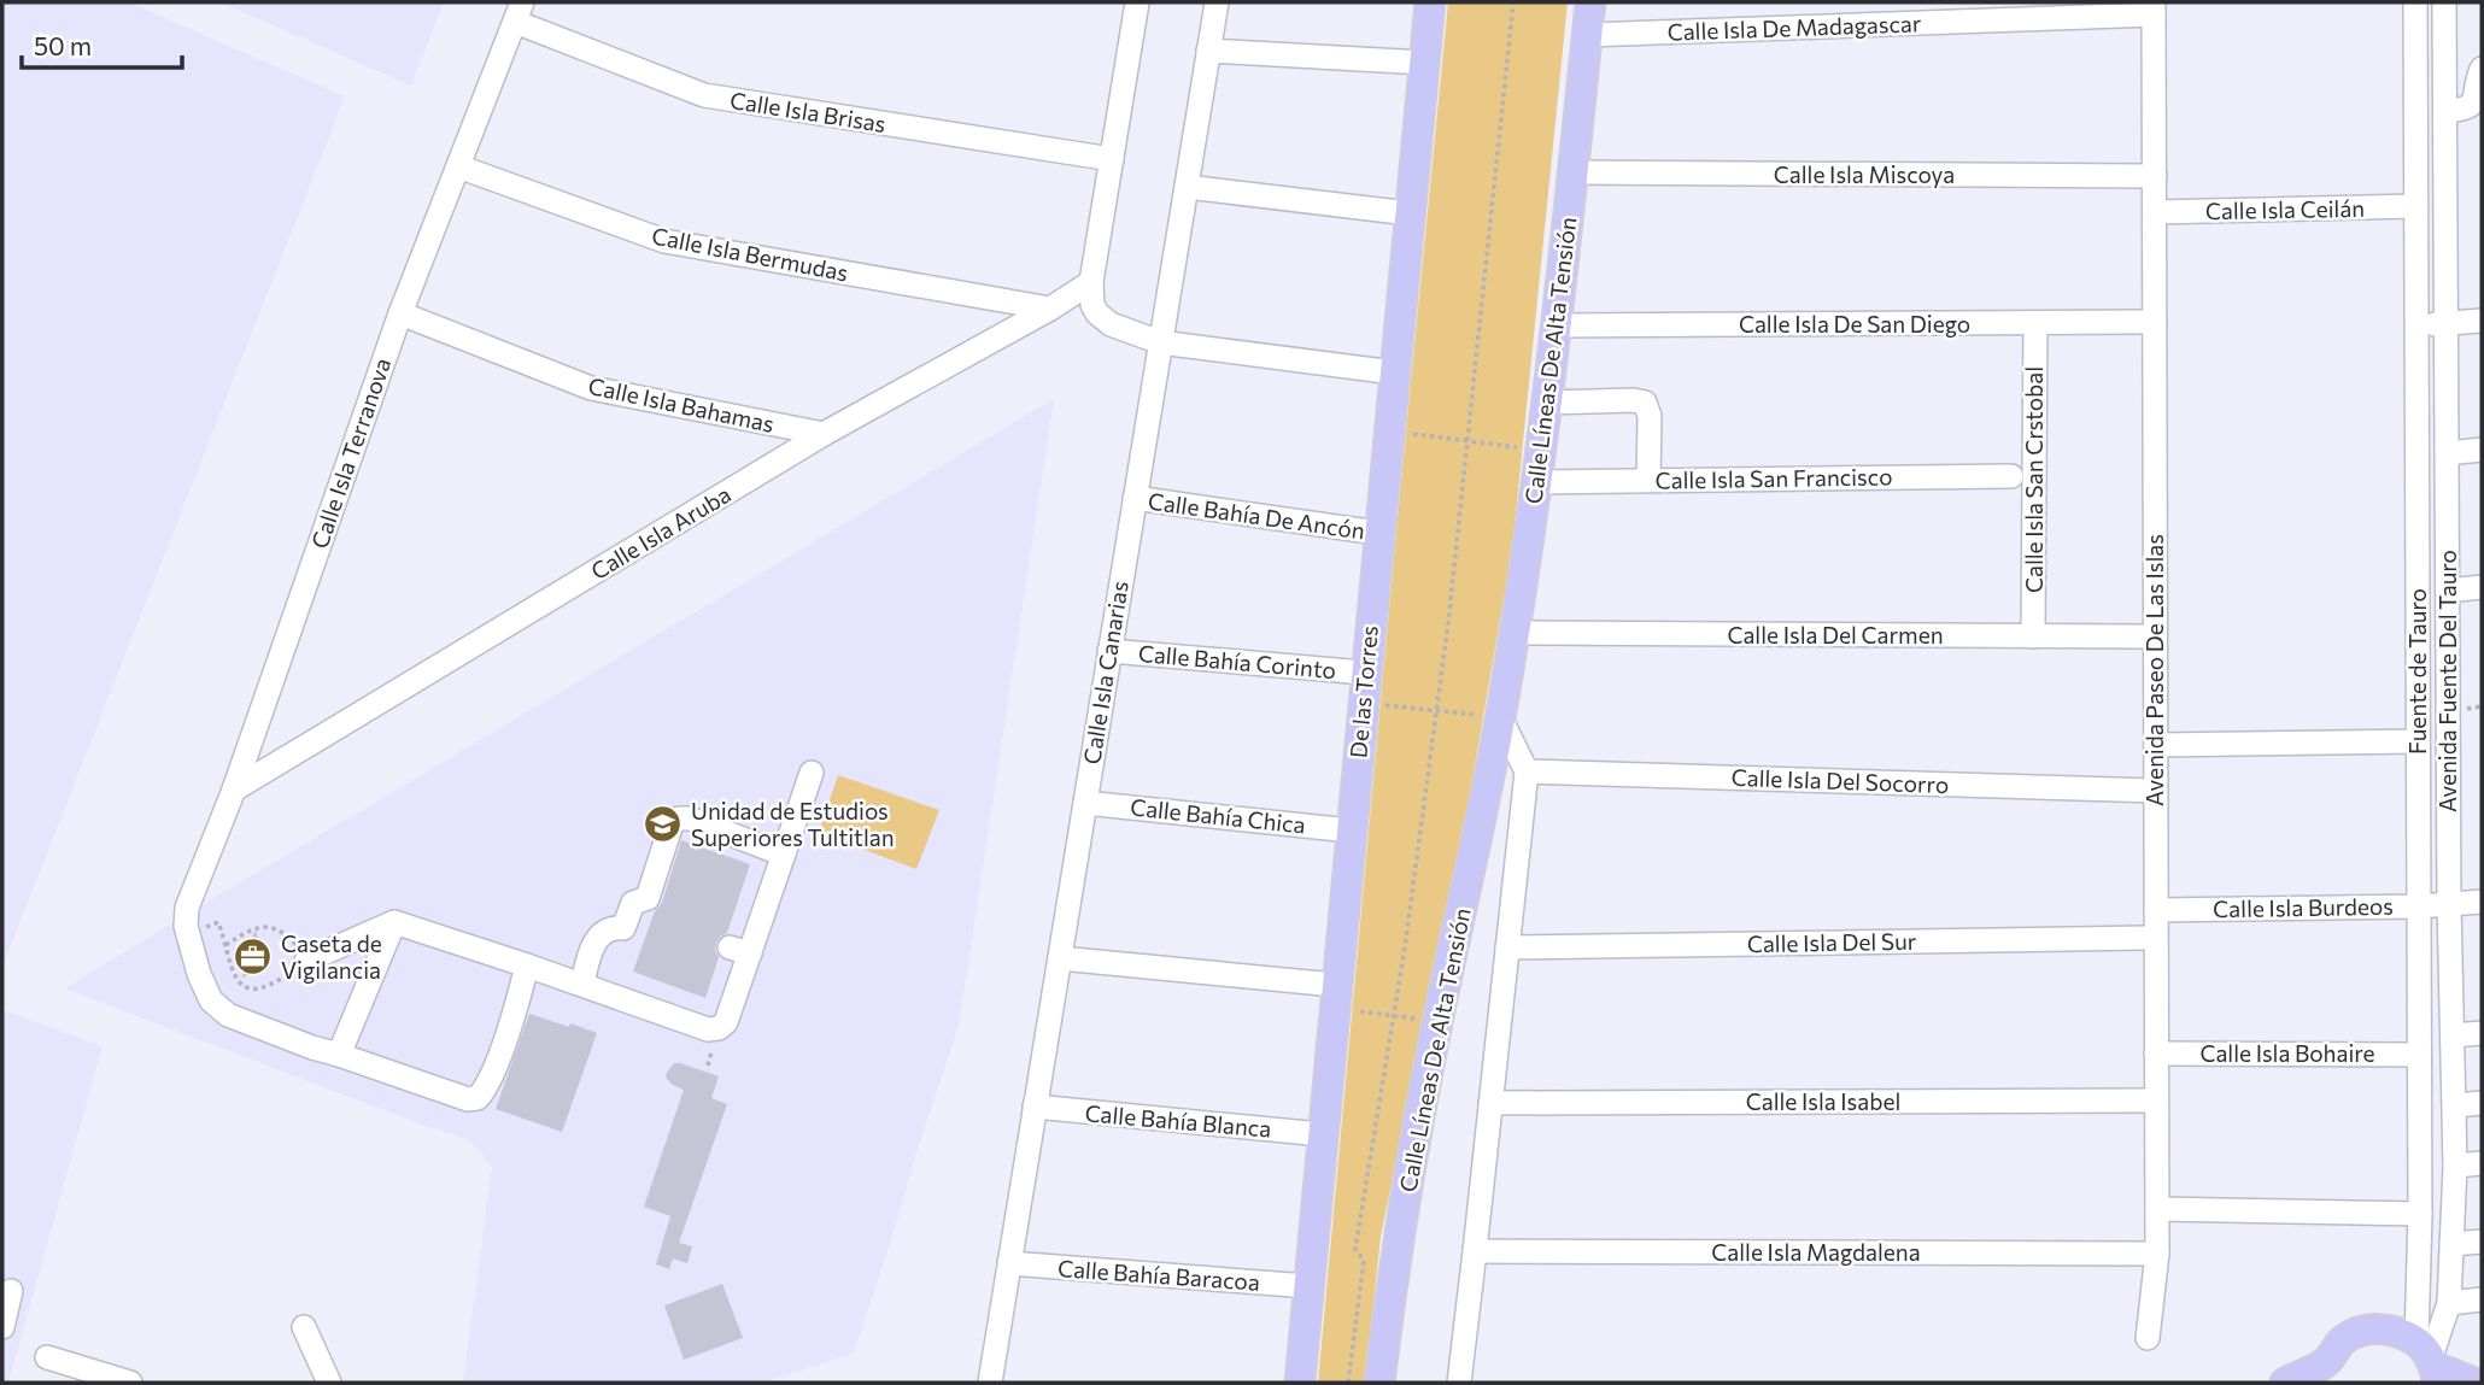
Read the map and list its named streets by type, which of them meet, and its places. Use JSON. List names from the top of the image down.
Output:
{
  "streets": {
    "main road": ["Calle Líneas De Alta Tensión", "De las Torres"],
    "street": [
      "Calle Isla De Madagascar",
      "Calle Isla Brisas",
      "Calle Isla Miscoya",
      "Calle Isla Ceilán",
      "Calle Isla Bermudas",
      "Calle Isla De San Diego",
      "Calle Isla Bahamas",
      "Calle Isla Terranova",
      "Calle Isla San Francisco",
      "Calle Isla San Crstobal",
      "Calle Bahía De Ancón",
      "Calle Isla Aruba",
      "Calle Isla Del Carmen",
      "Calle Bahía Corinto",
      "Avenida Paseo De Las Islas",
      "Fuente de Tauro",
      "Calle Isla Canarias",
      "Avenida Fuente Del Tauro",
      "Calle Isla Del Socorro",
      "Calle Bahía Chica",
      "Calle Isla Burdeos",
      "Calle Isla Del Sur",
      "Calle Isla Bohaire",
      "Calle Isla Isabel",
      "Calle Bahía Blanca",
      "Calle Isla Magdalena",
      "Calle Bahía Baracoa"
    ]
  },
  "crossings": [
    ["Calle Isla De Madagascar", "Calle Líneas De Alta Tensión"],
    ["Calle Isla De Madagascar", "Avenida Paseo De Las Islas"],
    ["Calle Isla Brisas", "Calle Isla Terranova"],
    ["Calle Isla Miscoya", "Calle Líneas De Alta Tensión"],
    ["Calle Isla Miscoya", "Avenida Paseo De Las Islas"],
    ["Calle Isla Ceilán", "Avenida Paseo De Las Islas"],
    ["Calle Isla Ceilán", "Fuente de Tauro"],
    ["Calle Isla Bermudas", "Calle Isla Terranova"],
    ["Calle Isla Bermudas", "Calle Isla Aruba"],
    ["Calle Isla De San Diego", "Calle Líneas De Alta Tensión"],
    ["Calle Isla De San Diego", "Calle Isla San Crstobal"],
    ["Calle Isla De San Diego", "Avenida Paseo De Las Islas"],
    ["Calle Líneas De Alta Tensión", "Calle Isla San Francisco"],
    ["Calle Líneas De Alta Tensión", "Calle Isla Del Carmen"],
    ["Calle Isla Bahamas", "Calle Isla Terranova"],
    ["Calle Isla Bahamas", "Calle Isla Aruba"],
    ["Calle Isla Terranova", "Calle Isla Aruba"],
    ["Calle Isla San Crstobal", "Calle Isla Del Carmen"],
    ["Calle Bahía De Ancón", "Calle Isla Canarias"],
    ["Calle Bahía De Ancón", "De las Torres"],
    ["Calle Isla Del Carmen", "Avenida Paseo De Las Islas"],
    ["Calle Bahía Corinto", "Calle Isla Canarias"],
    ["Calle Bahía Corinto", "De las Torres"],
    ["Avenida Paseo De Las Islas", "Calle Isla Del Socorro"],
    ["Avenida Paseo De Las Islas", "Calle Isla Burdeos"],
    ["Avenida Paseo De Las Islas", "Calle Isla Del Sur"],
    ["Avenida Paseo De Las Islas", "Calle Isla Bohaire"],
    ["Avenida Paseo De Las Islas", "Calle Isla Isabel"],
    ["Avenida Paseo De Las Islas", "Calle Isla Magdalena"],
    ["Fuente de Tauro", "Avenida Fuente Del Tauro"],
    ["Fuente de Tauro", "Calle Isla Burdeos"],
    ["Fuente de Tauro", "Calle Isla Bohaire"],
    ["Calle Isla Canarias", "Calle Bahía Chica"],
    ["Calle Isla Canarias", "Calle Bahía Blanca"],
    ["Calle Isla Canarias", "Calle Bahía Baracoa"],
    ["Avenida Fuente Del Tauro", "Calle Isla Burdeos"],
    ["De las Torres", "Calle Bahía Chica"],
    ["De las Torres", "Calle Bahía Blanca"],
    ["De las Torres", "Calle Bahía Baracoa"]
  ],
  "places": {
    "school or university": ["Unidad de Estudios Superiores Tultitlan"],
    "office": ["Caseta de Vigilancia"]
  },
  "scale_bar": "50 m"
}
